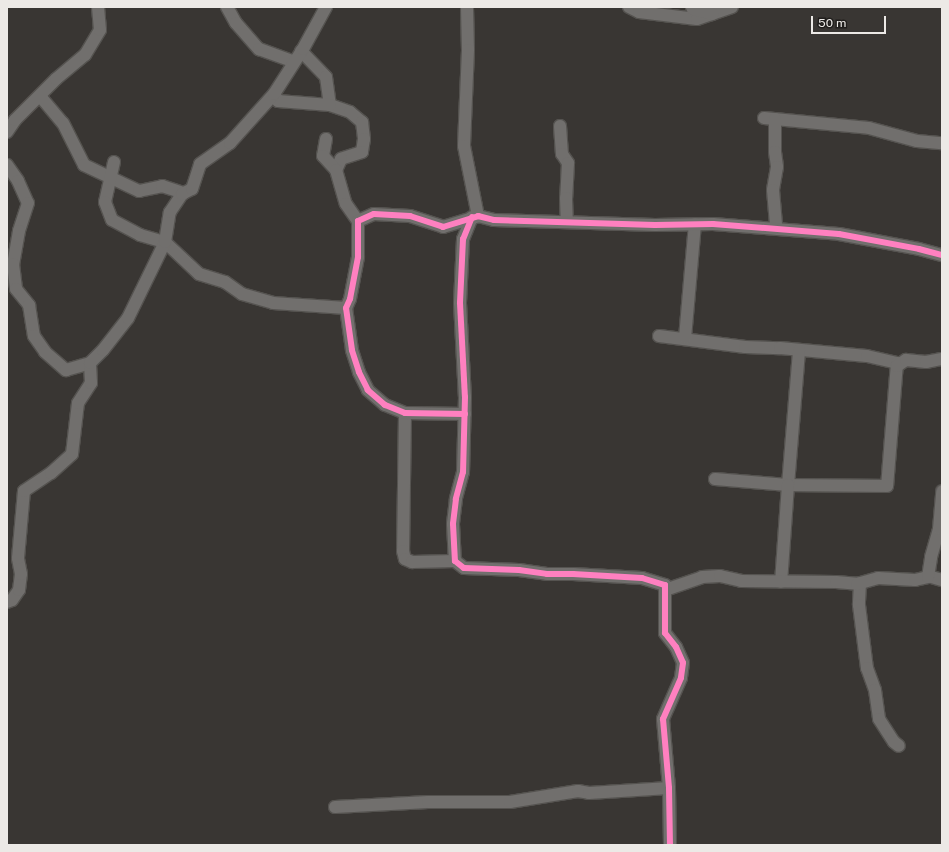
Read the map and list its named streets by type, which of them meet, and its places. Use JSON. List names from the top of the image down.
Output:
{
  "scale_bar": "50 m"
}
